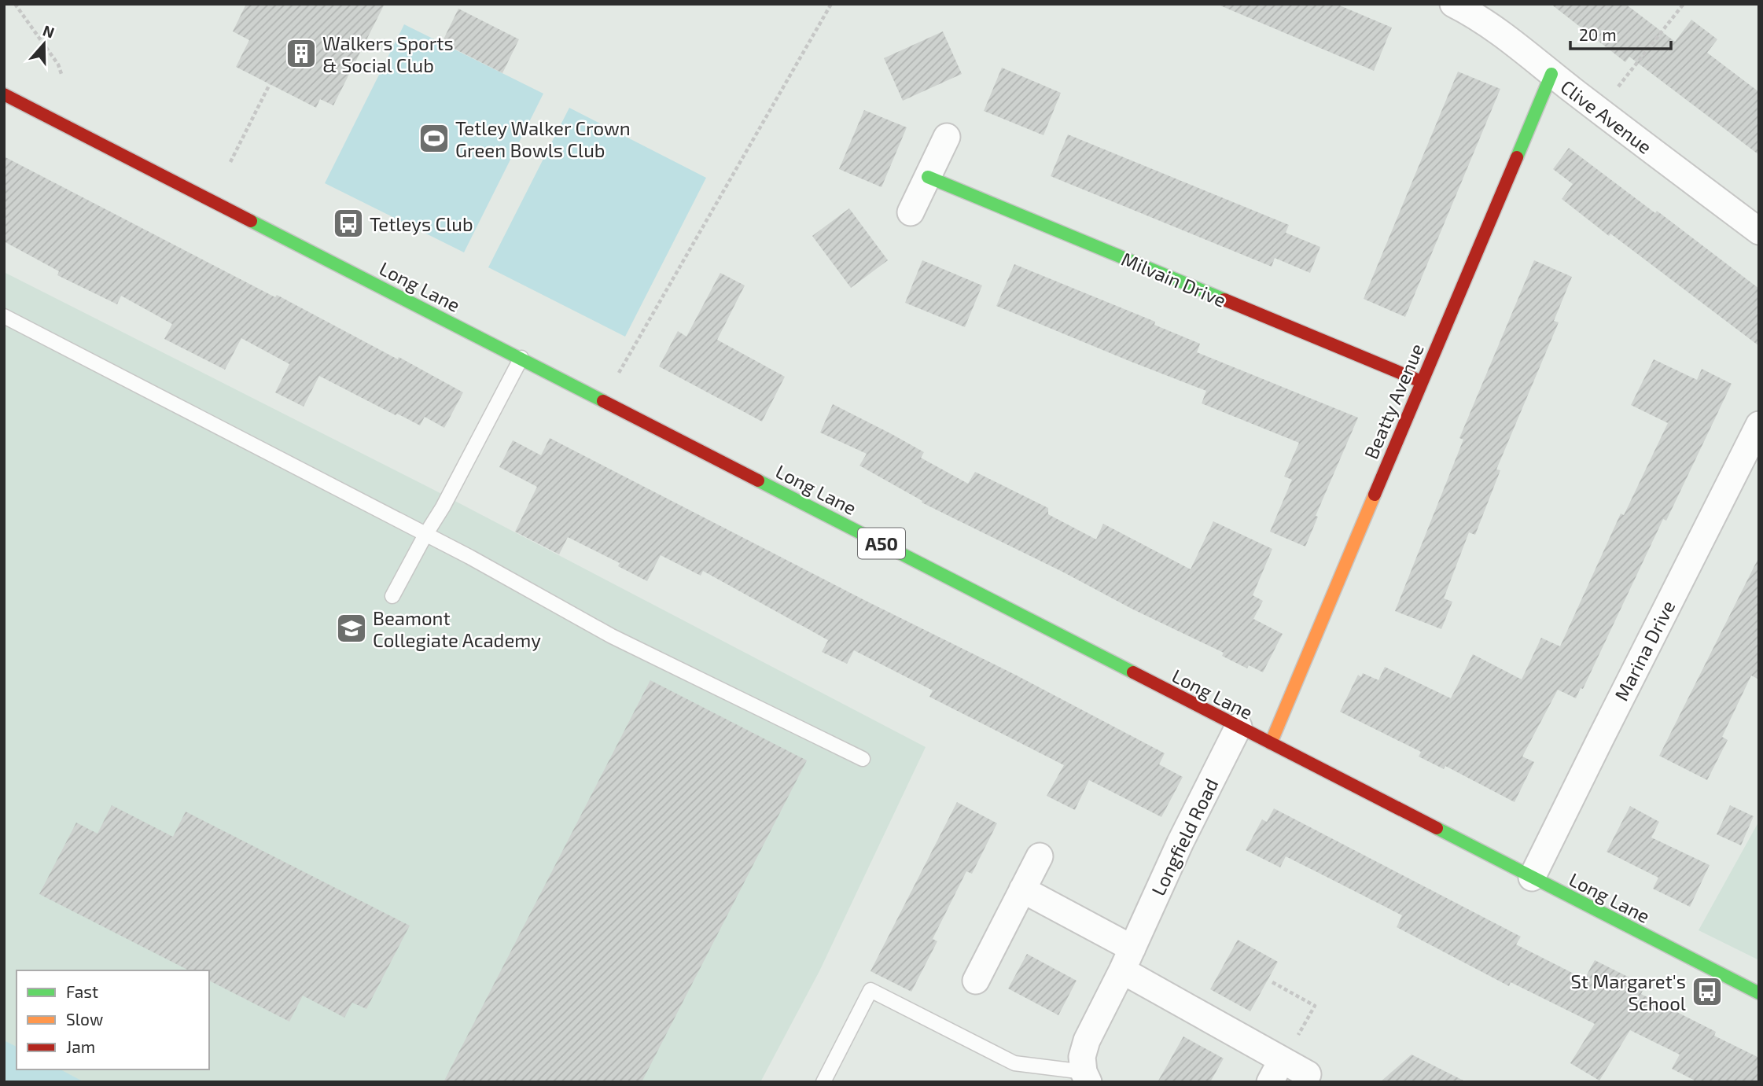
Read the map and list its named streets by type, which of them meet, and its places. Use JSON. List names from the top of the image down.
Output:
{
  "streets": {
    "main road": [
      "Milvain Drive",
      "Long Lane",
      "Beatty Avenue",
      "A50"
    ],
    "street": ["Clive Avenue", "Marina Drive", "Longfield Road"]
  },
  "crossings": [
    ["Clive Avenue", "Beatty Avenue"],
    ["Milvain Drive", "Beatty Avenue"],
    ["Long Lane", "Beatty Avenue"],
    ["Long Lane", "Marina Drive"],
    ["Long Lane", "Longfield Road"]
  ],
  "places": {
    "building": ["Walkers Sports & Social Club"],
    "sports": ["Tetley Walker Crown Green Bowls Club"],
    "bus stop": ["Tetleys Club", "St Margaret's School"],
    "school or university": ["Beamont Collegiate Academy"]
  },
  "legend": ["Fast", "Slow", "Jam"],
  "scale_bar": "20 m",
  "north": "top"
}
